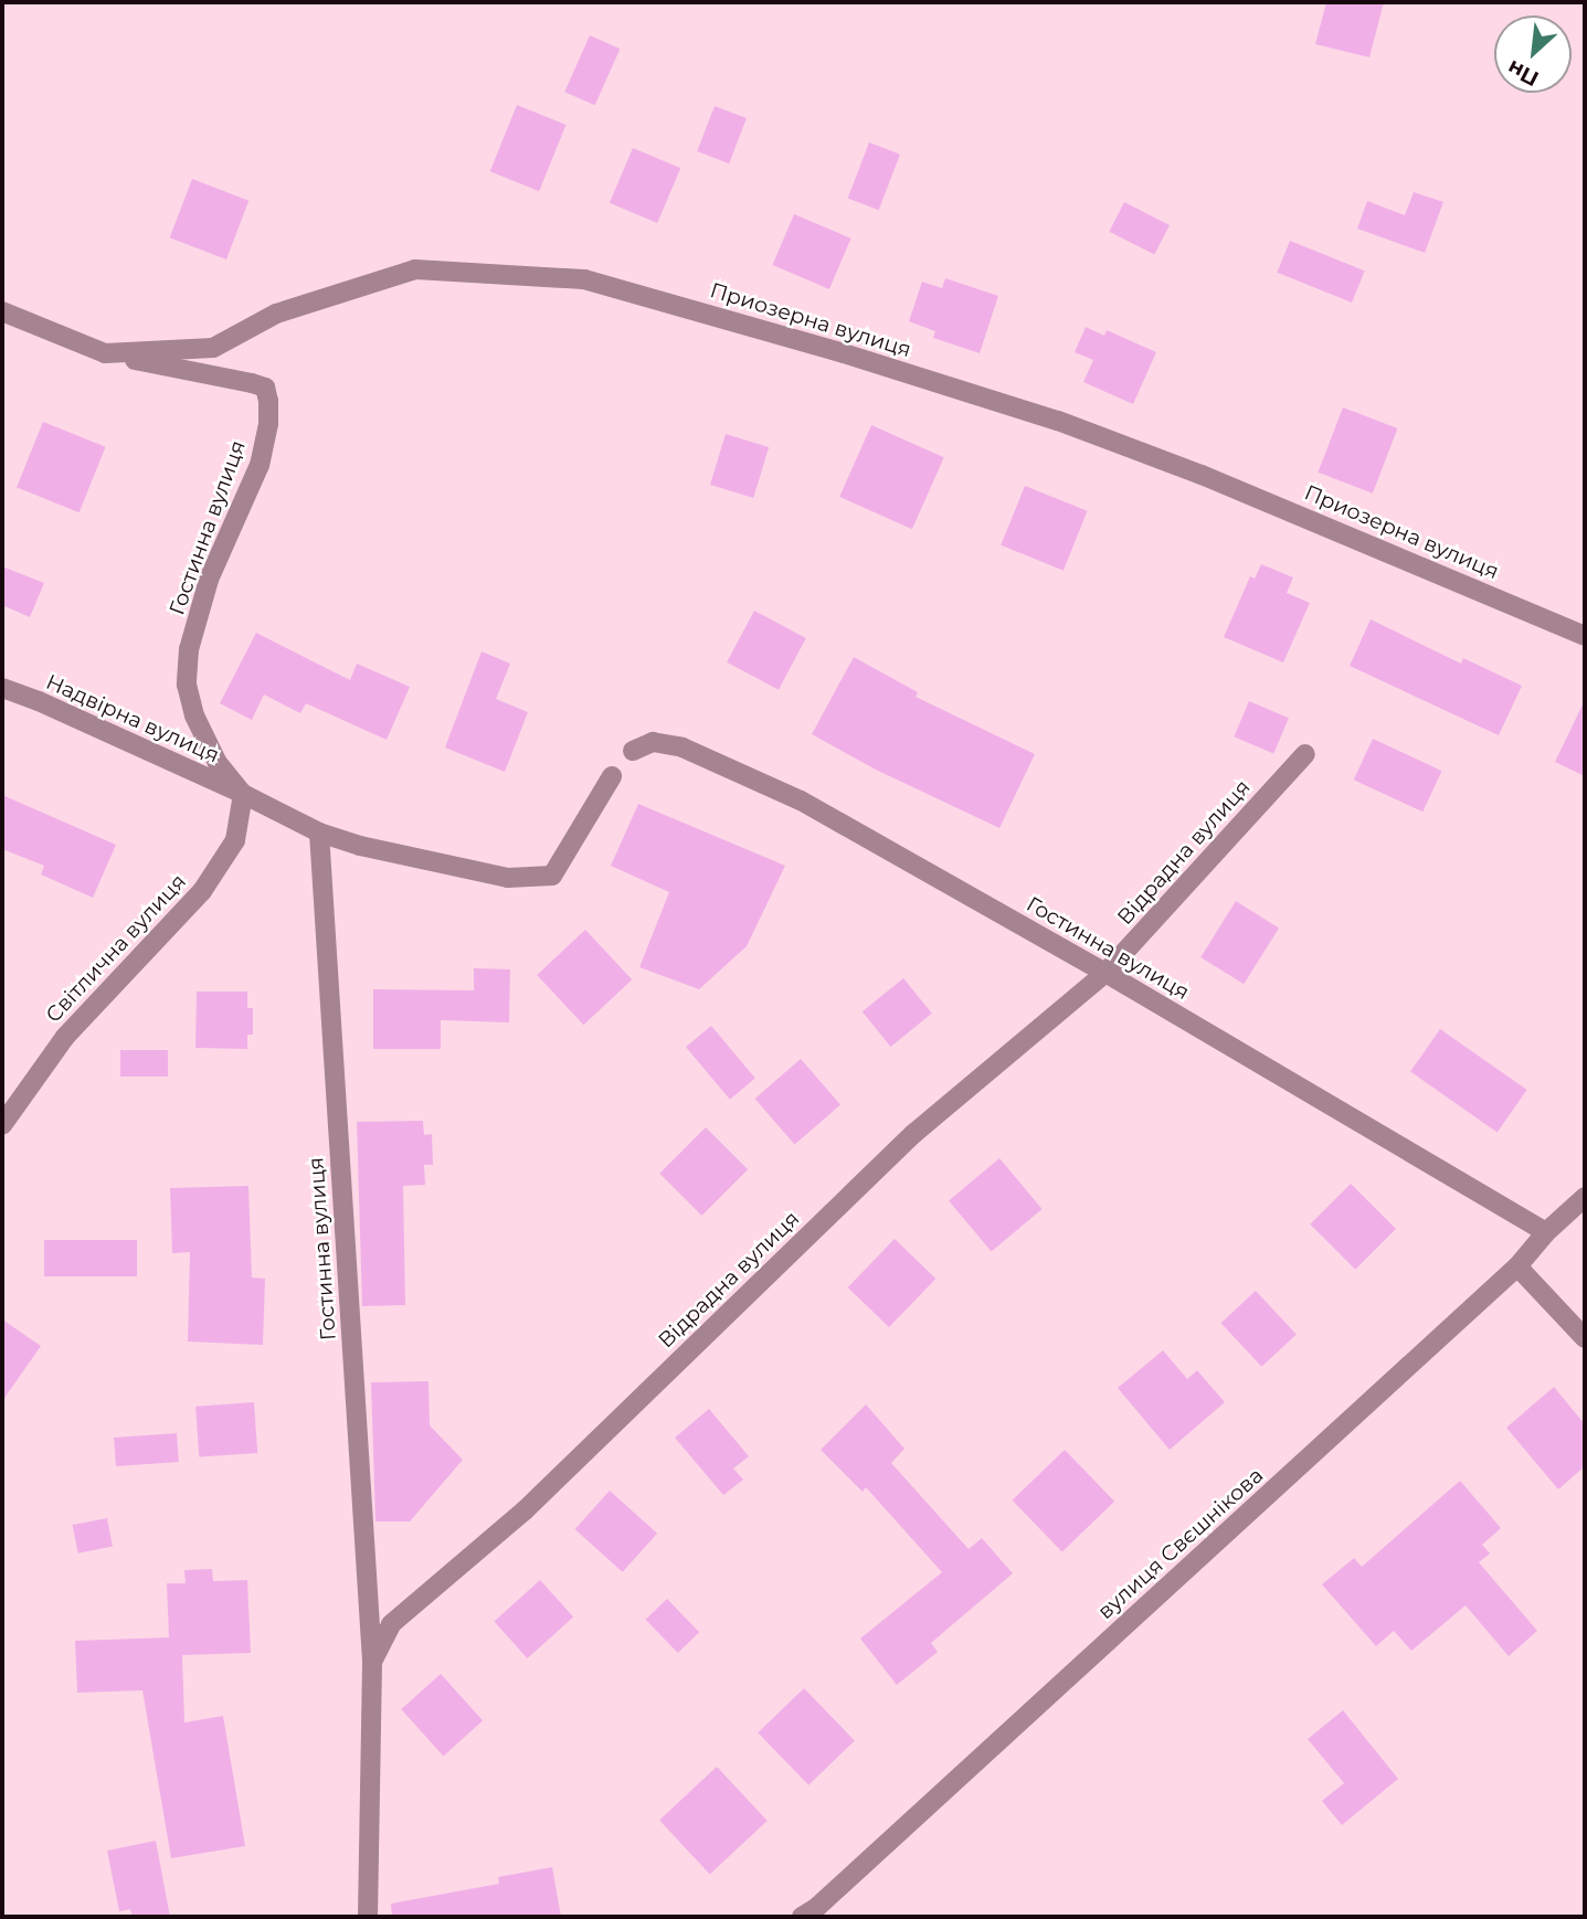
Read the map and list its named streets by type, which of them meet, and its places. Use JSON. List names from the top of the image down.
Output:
{
  "streets": {
    "street": [
      "Приозерна вулиця",
      "Гостинна вулиця",
      "Надвірна вулиця",
      "Відрадна вулиця",
      "Світлична вулиця",
      "вулиця Свєшнікова"
    ]
  },
  "crossings": [
    ["Приозерна вулиця", "Гостинна вулиця"],
    ["Гостинна вулиця", "Надвірна вулиця"],
    ["Гостинна вулиця", "Відрадна вулиця"],
    ["Гостинна вулиця", "Світлична вулиця"],
    ["Гостинна вулиця", "вулиця Свєшнікова"],
    ["Надвірна вулиця", "Світлична вулиця"]
  ],
  "north": "bottom left"
}
